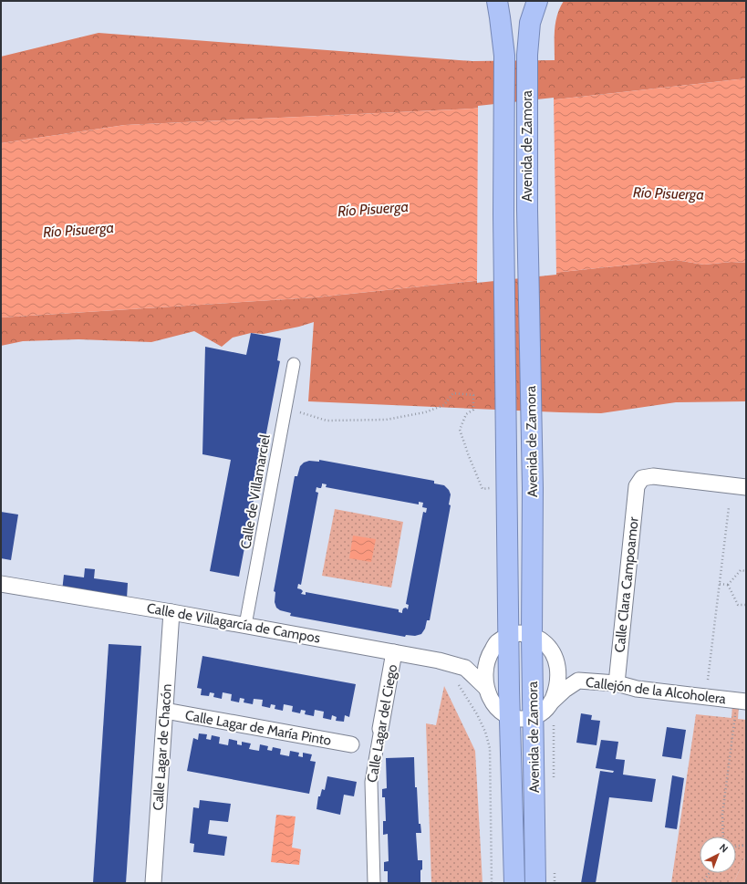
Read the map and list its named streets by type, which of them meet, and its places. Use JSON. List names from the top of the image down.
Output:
{
  "streets": {
    "highway": ["Avenida de Zamora"],
    "street": [
      "Calle de Villamarciel",
      "Calle Clara Campoamor",
      "Calle de Villagarcía de Campos",
      "Callejón de la Alcoholera",
      "Calle Lagar del Ciego",
      "Calle Lagar de María Pinto",
      "Calle Lagar de Chacón"
    ]
  },
  "crossings": [
    ["Avenida de Zamora", "Callejón de la Alcoholera"],
    ["Calle de Villamarciel", "Calle de Villagarcía de Campos"],
    ["Calle Clara Campoamor", "Callejón de la Alcoholera"],
    ["Calle de Villagarcía de Campos", "Calle Lagar del Ciego"],
    ["Calle de Villagarcía de Campos", "Calle Lagar de Chacón"],
    ["Calle Lagar de María Pinto", "Calle Lagar de Chacón"]
  ],
  "water": ["Río Pisuerga"],
  "north": "top right"
}
